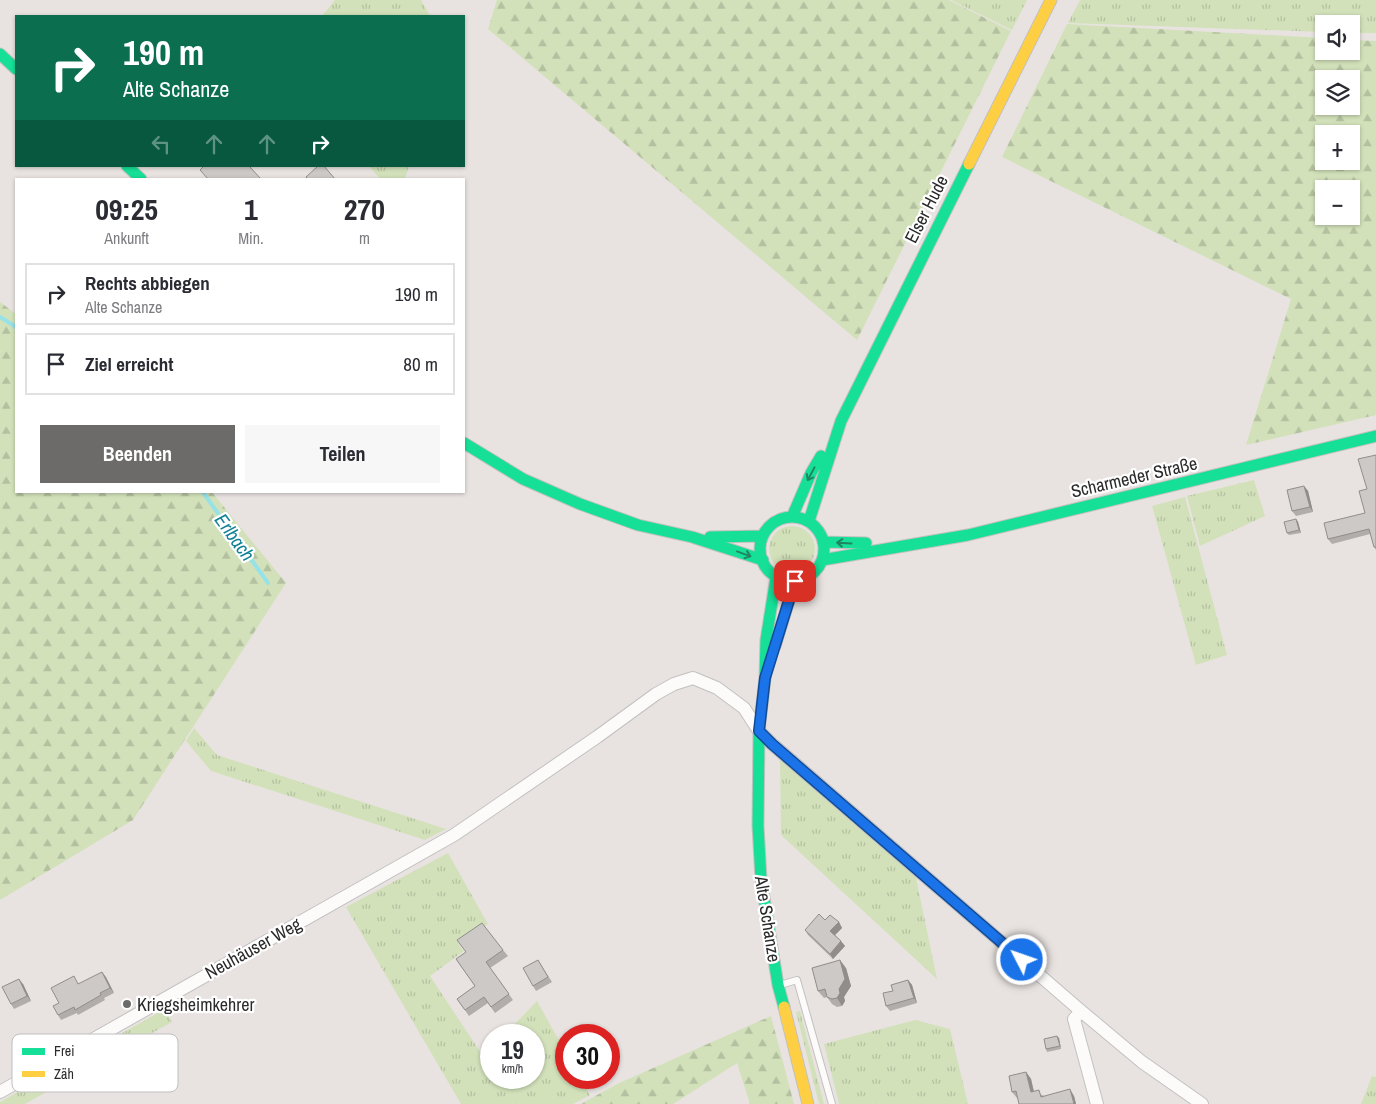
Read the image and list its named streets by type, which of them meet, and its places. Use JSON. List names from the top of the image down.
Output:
{
  "streets": {
    "street": [
      "Elser Hude",
      "Scharmeder Straße",
      "Alte Schanze",
      "Neuhäuser Weg"
    ]
  },
  "crossings": [
    ["Elser Hude", "Scharmeder Straße"],
    ["Elser Hude", "Alte Schanze"],
    ["Scharmeder Straße", "Alte Schanze"],
    ["Alte Schanze", "Neuhäuser Weg"]
  ],
  "water": ["Erlbach"],
  "places": ["Kriegsheimkehrer"],
  "legend": ["Frei", "Zäh"],
  "page": {
    "map_buttons": ["+", "−"],
    "turn": ["190 m", "Alte Schanze"],
    "eta": [
      "09:25",
      "Ankunft",
      "1",
      "Min.",
      "270",
      "m"
    ],
    "list": [
      {
        "name": "Rechts abbiegen",
        "note": "Alte Schanze",
        "value": "190 m"
      },
      {
        "name": "Ziel erreicht",
        "value": "80 m"
      }
    ],
    "buttons": ["Beenden", "Teilen"],
    "speed": "19 km/h",
    "limit": "30"
  }
}
